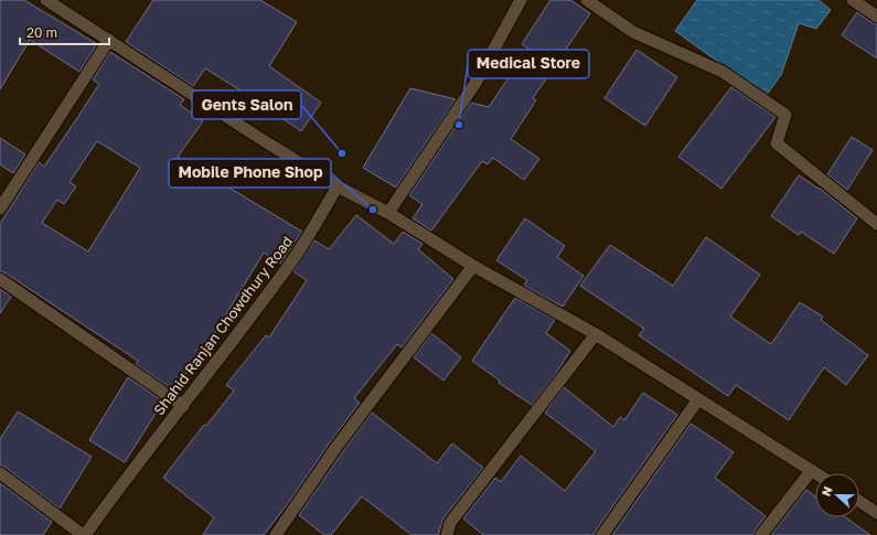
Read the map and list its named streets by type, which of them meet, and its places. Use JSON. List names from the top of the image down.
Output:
{
  "streets": {
    "street": ["Shahid Ranjan Chowdhury Road"]
  },
  "places": ["Medical Store", "Gents Salon", "Mobile Phone Shop"],
  "scale_bar": "20 m",
  "north": "left"
}
